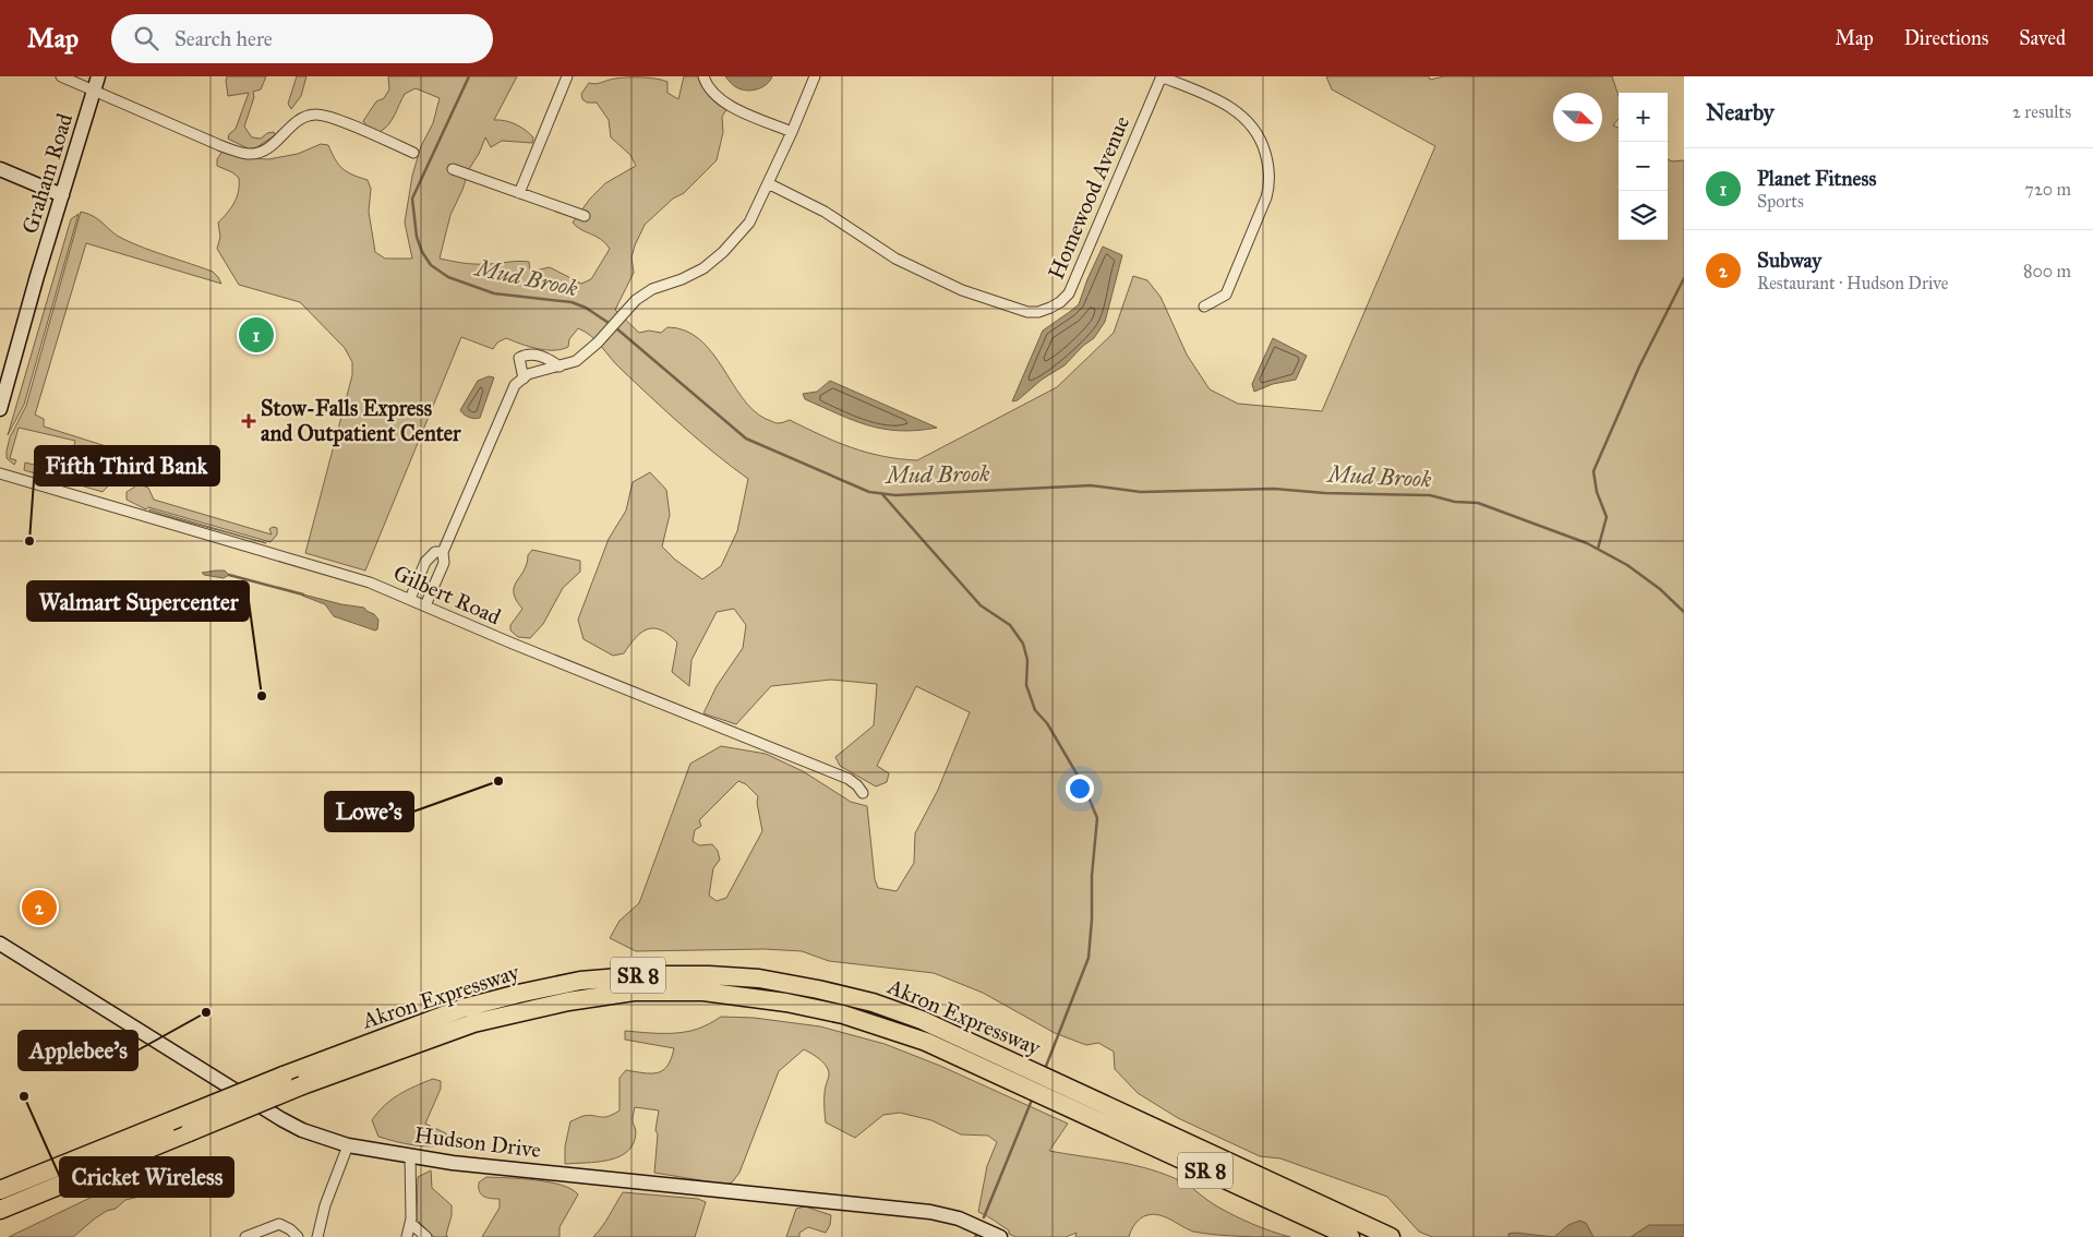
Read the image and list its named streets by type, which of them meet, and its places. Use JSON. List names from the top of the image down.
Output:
{
  "streets": {
    "highway": ["SR 8", "Akron Expressway"],
    "street": [
      "Graham Road",
      "Homewood Avenue",
      "Gilbert Road",
      "Hudson Drive"
    ]
  },
  "water": ["Mud Brook"],
  "places": {
    "health": ["Stow-Falls Express and Outpatient Center"],
    "other": [
      "Fifth Third Bank",
      "Walmart Supercenter",
      "Lowe's",
      "Applebee's",
      "Cricket Wireless"
    ]
  },
  "north": "bottom right",
  "page": {
    "header": "Map",
    "search": "Search here",
    "nav": ["Map", "Directions", "Saved"],
    "heading": ["Nearby", "2 results"],
    "map_buttons": ["+", "−"],
    "list": [
      {
        "mark": "1",
        "name": "Planet Fitness",
        "note": "Sports",
        "value": "720 m"
      },
      {
        "mark": "2",
        "name": "Subway",
        "note": "Restaurant · Hudson Drive",
        "value": "800 m"
      }
    ],
    "pins": ["1", "2"]
  }
}
